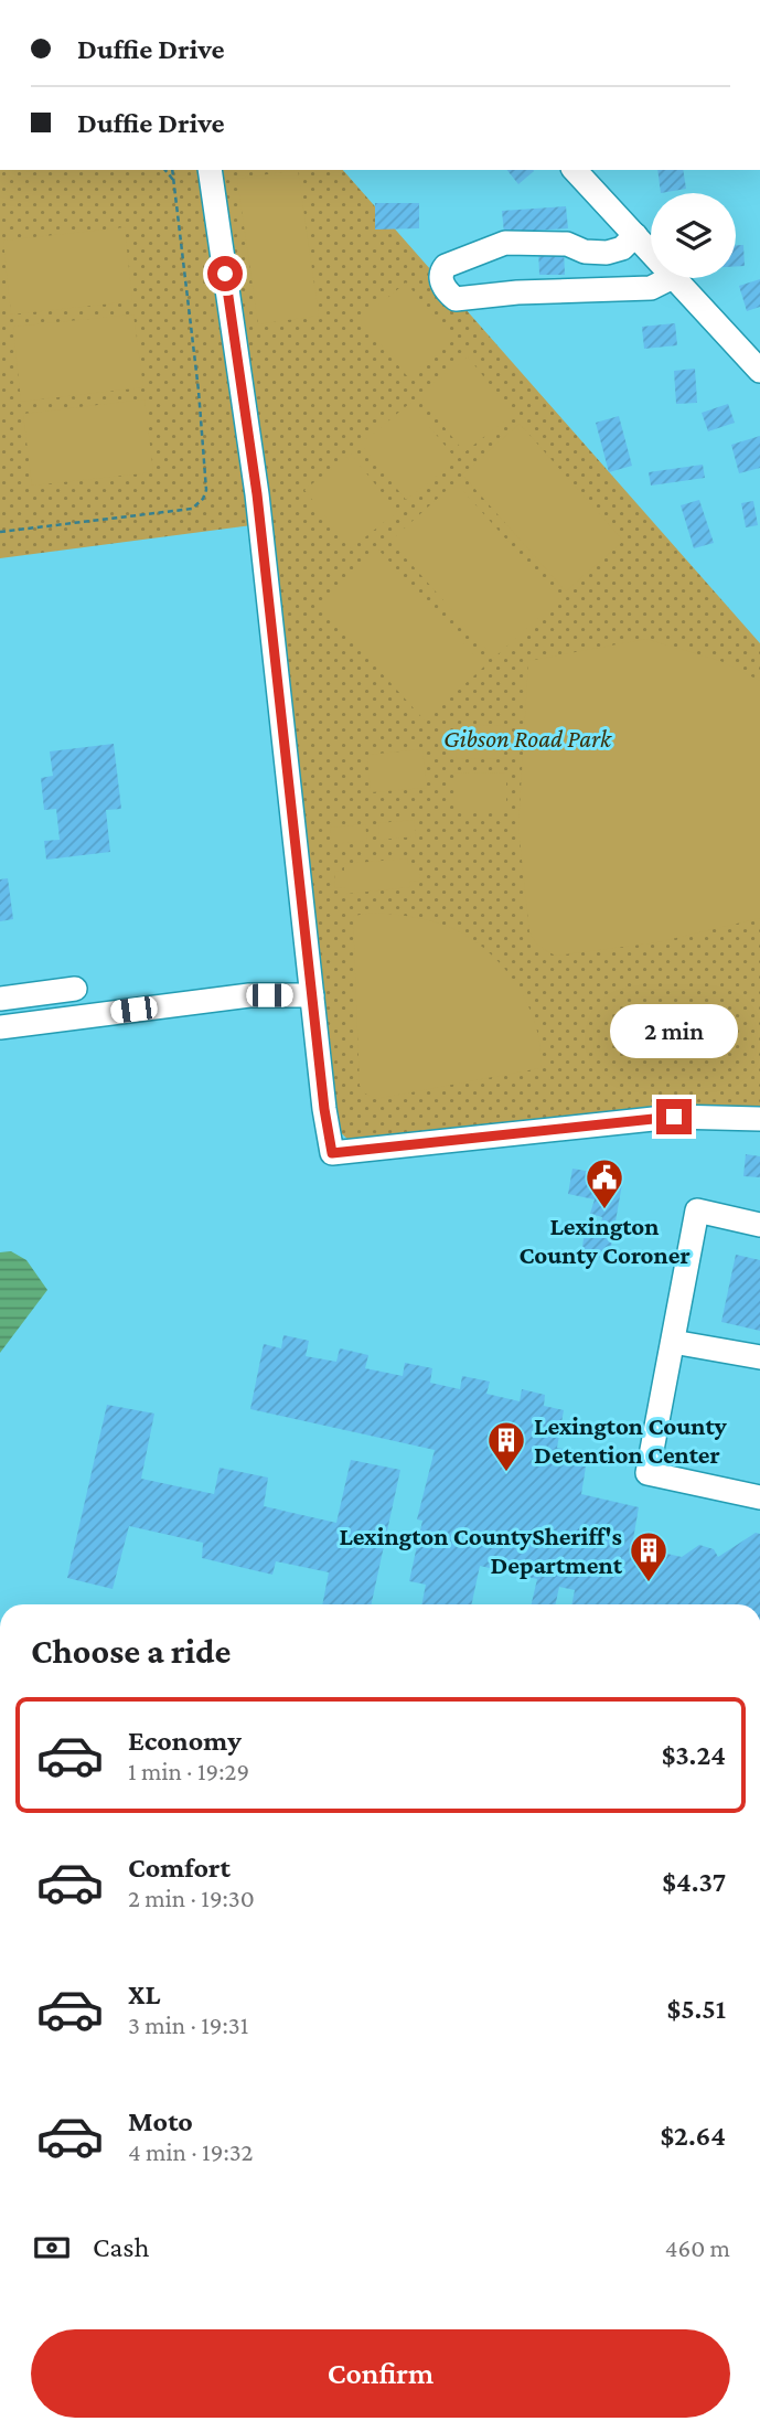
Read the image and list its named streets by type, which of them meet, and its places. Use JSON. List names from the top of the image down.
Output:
{
  "parks": ["Gibson Road Park"],
  "places": {
    "public building": ["Lexington County Coroner"],
    "building": ["Lexington County Detention Center", "Lexington CountySheriff's Department"]
  },
  "page": {
    "banner": ["Duffie Drive", "Duffie Drive"],
    "bubble": "2 min",
    "heading": "Choose a ride",
    "list": [
      {
        "name": "Economy",
        "note": "1 min · 19:29",
        "value": "$3.24"
      },
      {
        "name": "Comfort",
        "note": "2 min · 19:30",
        "value": "$4.37"
      },
      {
        "name": "XL",
        "note": "3 min · 19:31",
        "value": "$5.51"
      },
      {
        "name": "Moto",
        "note": "4 min · 19:32",
        "value": "$2.64"
      }
    ],
    "pay": ["Cash", "460 m"],
    "buttons": "Confirm"
  }
}
